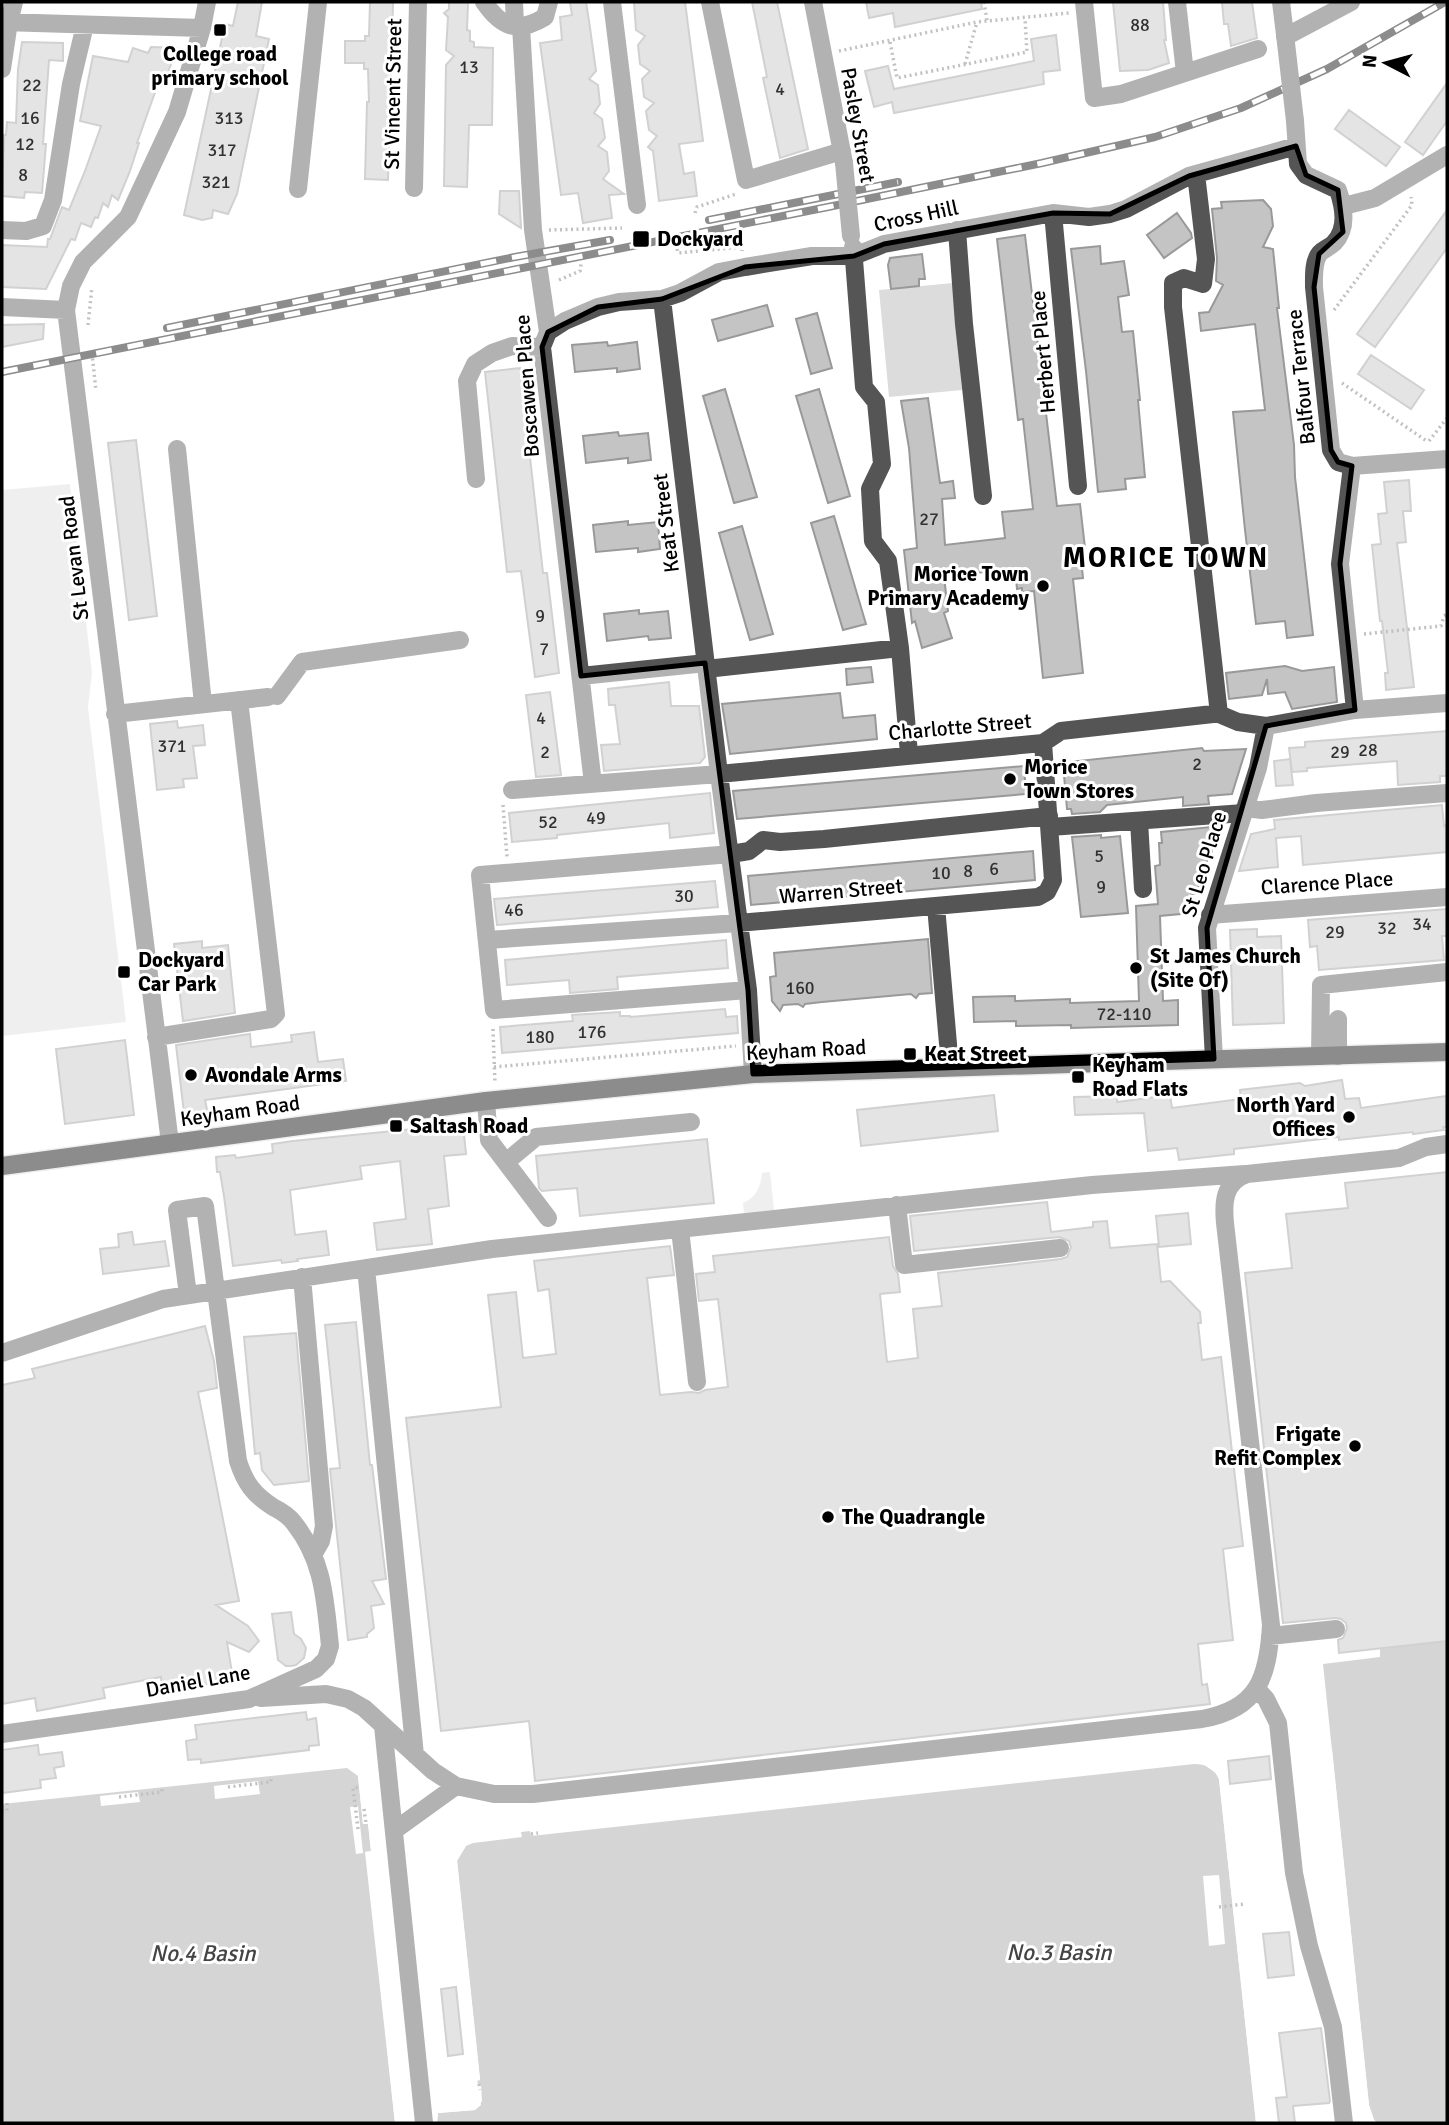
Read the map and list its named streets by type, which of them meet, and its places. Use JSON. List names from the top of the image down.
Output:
{
  "streets": {
    "main road": ["Keyham Road"],
    "street": [
      "St Vincent Street",
      "Pasley Street",
      "Cross Hill",
      "Herbert Place",
      "Balfour Terrace",
      "Boscawen Place",
      "Keat Street",
      "St Levan Road",
      "Charlotte Street",
      "St Leo Place",
      "Clarence Place",
      "Warren Street",
      "Daniel Lane"
    ]
  },
  "crossings": [
    ["Pasley Street", "Cross Hill"],
    ["Pasley Street", "Charlotte Street"],
    ["Cross Hill", "Herbert Place"],
    ["Cross Hill", "Boscawen Place"],
    ["Cross Hill", "Keat Street"],
    ["Boscawen Place", "Charlotte Street"],
    ["Keat Street", "Charlotte Street"],
    ["Keat Street", "Warren Street"],
    ["Keat Street", "Keyham Road"],
    ["St Levan Road", "Keyham Road"],
    ["Charlotte Street", "St Leo Place"],
    ["Charlotte Street", "Warren Street"],
    ["St Leo Place", "Clarence Place"],
    ["St Leo Place", "Keyham Road"]
  ],
  "districts": ["MORICE TOWN"],
  "water": ["No.3 Basin", "No.4 Basin"],
  "places": {
    "transit": [
      "College road primary school",
      "Dockyard",
      "Dockyard Car Park",
      "Keat Street",
      "Keyham Road Flats",
      "Saltash Road"
    ],
    "other": [
      "Morice Town Primary Academy",
      "Morice Town Stores",
      "St James Church (Site Of)",
      "Avondale Arms",
      "North Yard Offices",
      "Frigate Refit Complex",
      "The Quadrangle"
    ]
  },
  "house_numbers": [
    "88",
    "13",
    "22",
    "4",
    "16",
    "313",
    "12",
    "317",
    "8",
    "321",
    "27",
    "9",
    "7",
    "4",
    "371",
    "28",
    "2",
    "29",
    "2",
    "49",
    "52",
    "5",
    "6",
    "8",
    "10",
    "9",
    "30",
    "46",
    "34",
    "32",
    "29",
    "160",
    "72-110",
    "176",
    "180"
  ],
  "north": "left"
}
